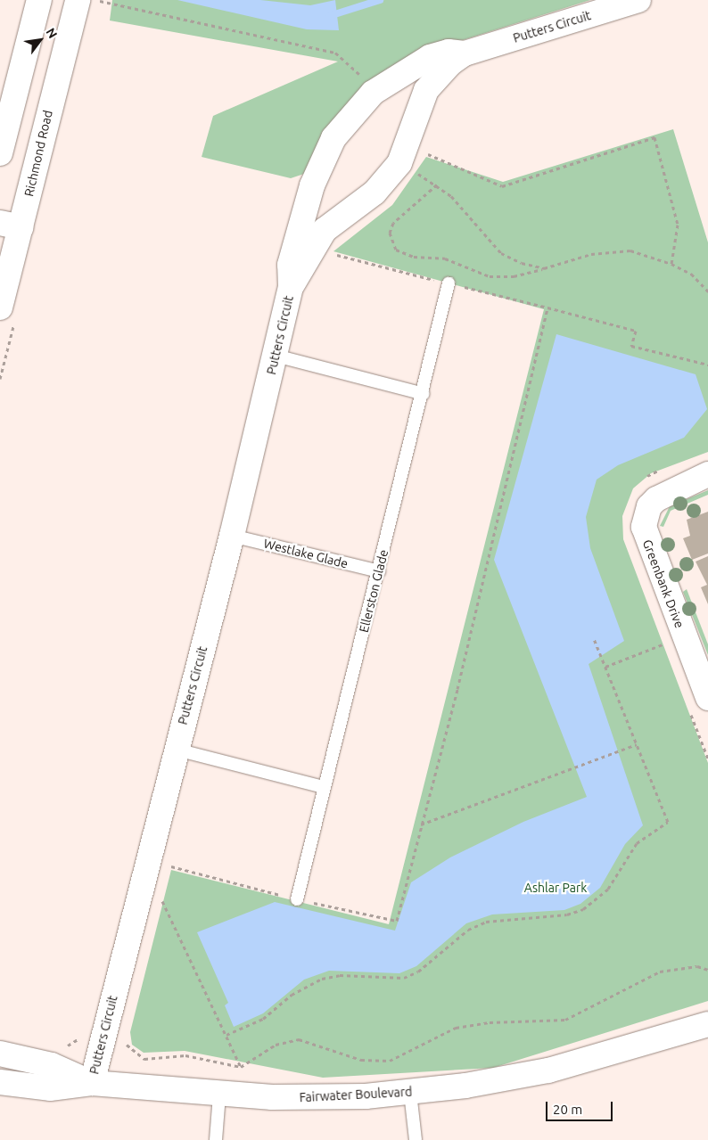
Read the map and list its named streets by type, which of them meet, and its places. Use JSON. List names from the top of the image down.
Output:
{
  "streets": {
    "street": [
      "Putters Circuit",
      "Richmond Road",
      "Greenbank Drive",
      "Fairwater Boulevard"
    ],
    "lane": ["Westlake Glade", "Ellerston Glade"]
  },
  "crossings": [
    ["Putters Circuit", "Westlake Glade"],
    ["Putters Circuit", "Fairwater Boulevard"],
    ["Westlake Glade", "Ellerston Glade"]
  ],
  "parks": ["Ashlar Park"],
  "scale_bar": "20 m",
  "north": "top right"
}
